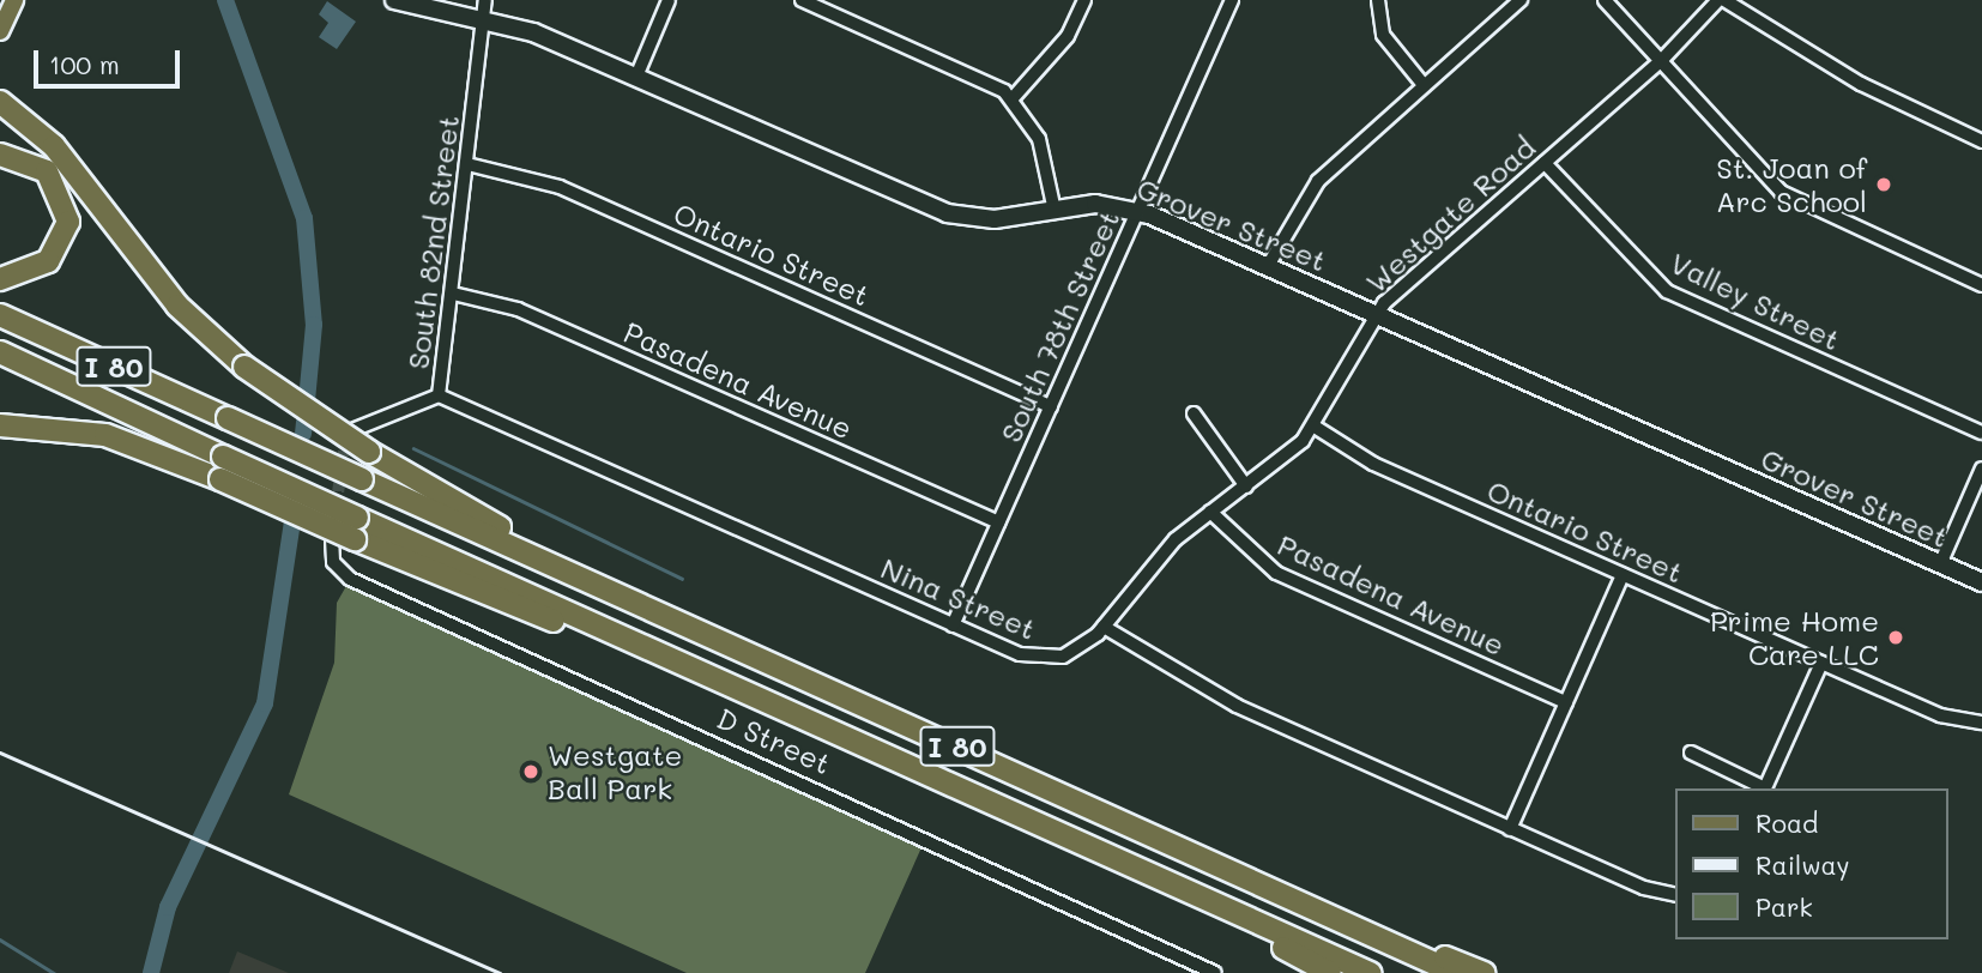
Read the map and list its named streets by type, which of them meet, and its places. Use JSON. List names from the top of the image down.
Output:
{
  "streets": {
    "highway": ["I 80"],
    "street": [
      "Westgate Road",
      "Grover Street",
      "South 82nd Street",
      "Ontario Street",
      "Valley Street",
      "South 78th Street",
      "Pasadena Avenue",
      "Nina Street",
      "D Street"
    ]
  },
  "crossings": [
    ["Westgate Road", "Grover Street"],
    ["Westgate Road", "Ontario Street"],
    ["Westgate Road", "Valley Street"],
    ["Westgate Road", "Pasadena Avenue"],
    ["Westgate Road", "Nina Street"],
    ["Grover Street", "South 82nd Street"],
    ["Grover Street", "South 78th Street"],
    ["South 82nd Street", "Ontario Street"],
    ["South 82nd Street", "Pasadena Avenue"],
    ["South 82nd Street", "Nina Street"],
    ["Ontario Street", "South 78th Street"],
    ["South 78th Street", "Pasadena Avenue"],
    ["South 78th Street", "Nina Street"]
  ],
  "places": ["St. Joan of Arc School", "Prime Home Care LLC", "Westgate Ball Park"],
  "legend": ["Road", "Railway", "Park"],
  "scale_bar": "100 m"
}
